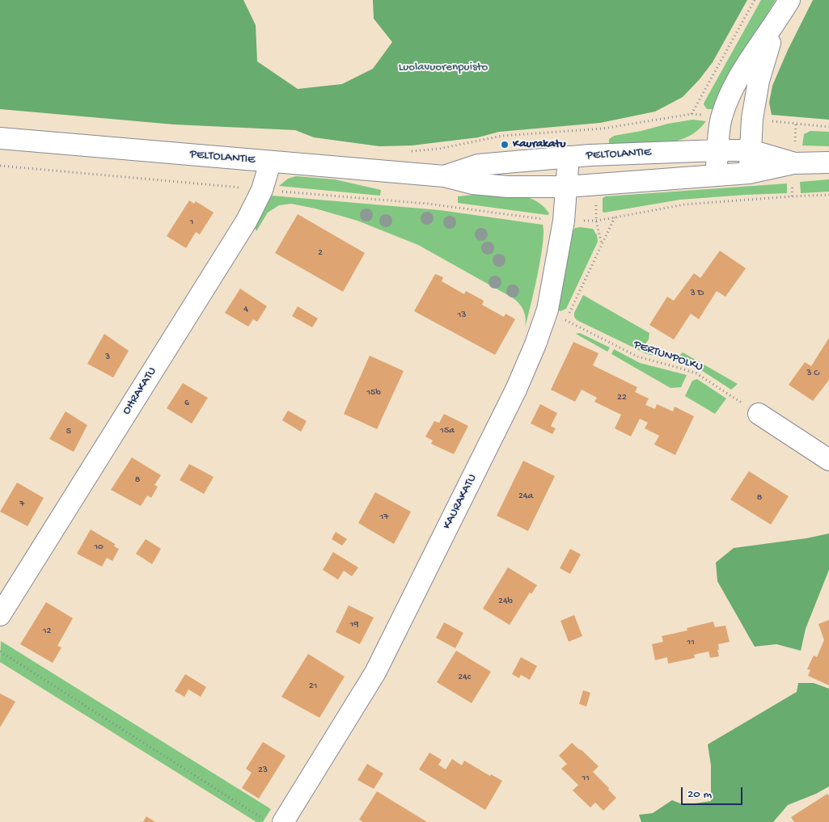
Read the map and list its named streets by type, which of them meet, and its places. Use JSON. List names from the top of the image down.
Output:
{
  "streets": {
    "street": ["PELTOLANTIE", "OHRAKATU", "KAURAKATU"],
    "path": ["PERTUNPOLKU"]
  },
  "crossings": [
    ["PELTOLANTIE", "OHRAKATU"],
    ["PELTOLANTIE", "KAURAKATU"],
    ["PERTUNPOLKU", "KAURAKATU"]
  ],
  "parks": ["Luolavuorenpuisto"],
  "places": ["Kaurakatu"],
  "house_numbers": [
    "1",
    "2",
    "3 D",
    "4",
    "13",
    "3",
    "3 C",
    "15b",
    "22",
    "6",
    "15a",
    "5",
    "8",
    "24a",
    "8",
    "7",
    "17",
    "10",
    "24b",
    "19",
    "12",
    "11",
    "24c",
    "21",
    "23",
    "11"
  ],
  "scale_bar": "20 m"
}
